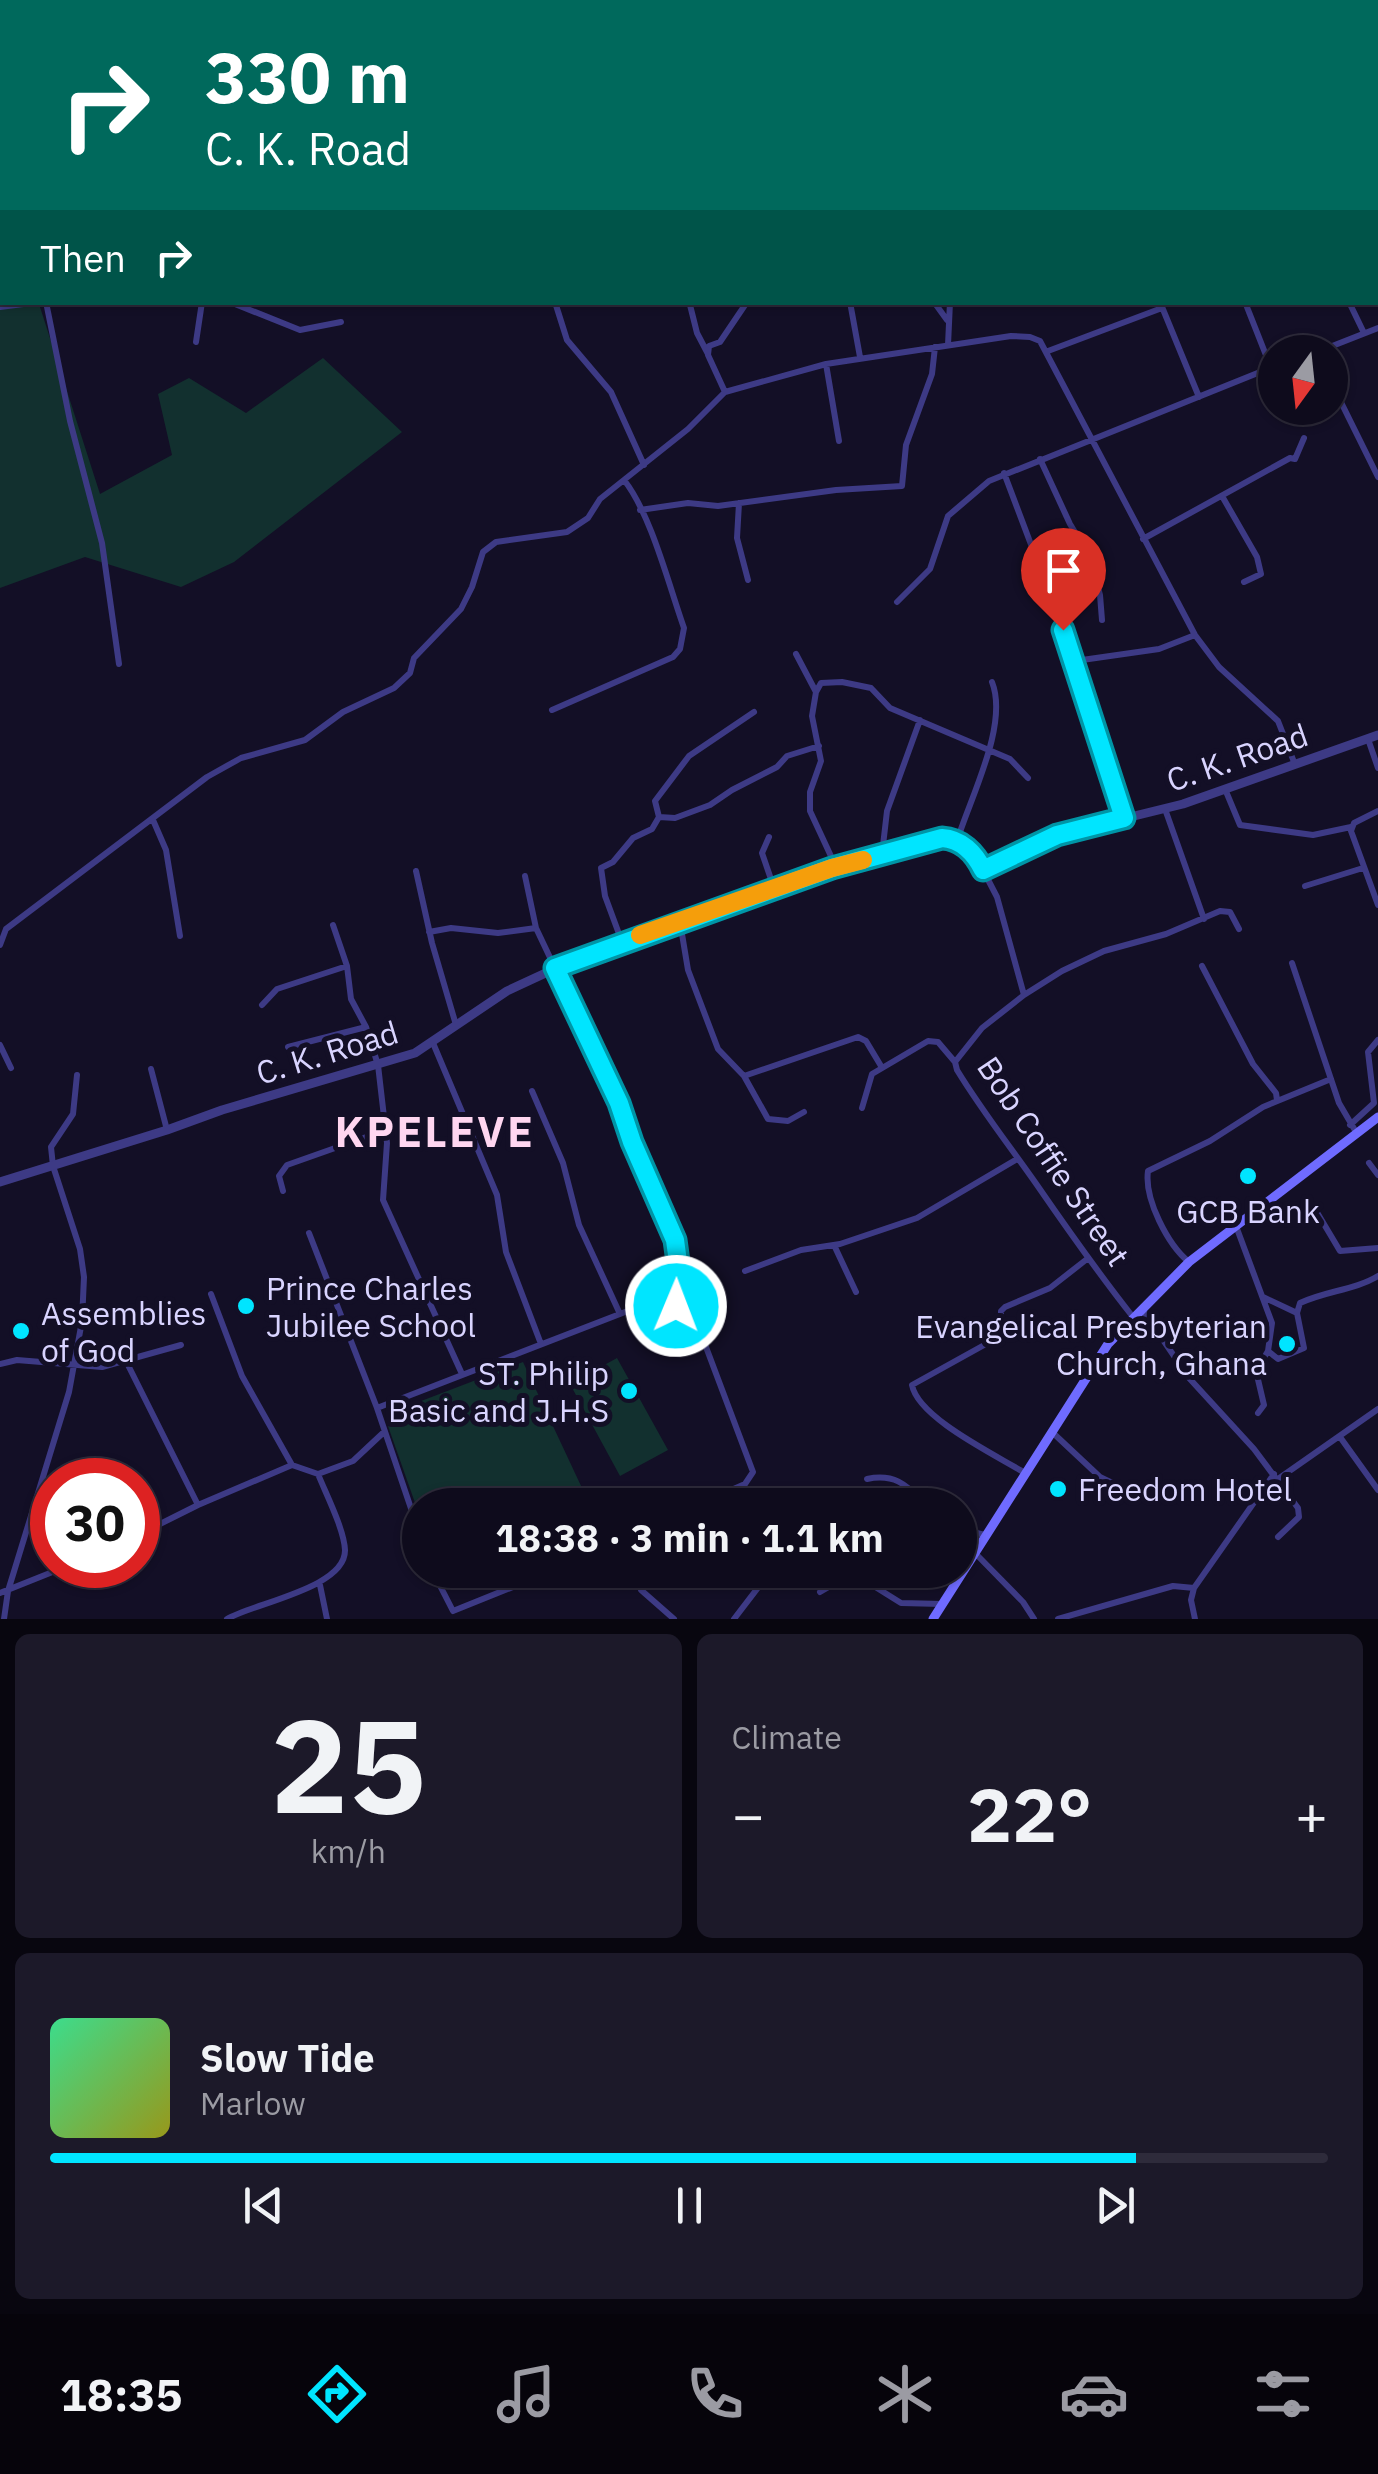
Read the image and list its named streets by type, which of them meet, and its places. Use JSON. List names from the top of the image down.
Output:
{
  "streets": {
    "street": ["C. K. Road", "Bob Coffie Street"]
  },
  "districts": ["KPELEVE"],
  "places": [
    "GCB Bank",
    "Prince Charles Jubilee School",
    "Assemblies of God",
    "Evangelical Presbyterian Church, Ghana",
    "ST. Philip Basic and J.H.S",
    "Freedom Hotel"
  ],
  "north": "bottom",
  "page": {
    "turn": ["330 m", "C. K. Road"],
    "then": "Then",
    "limit": "30",
    "trip": "18:38 · 3 min · 1.1 km",
    "tile": [
      ["25", "km/h"],
      "Climate"
    ],
    "heat": ["−", "22°", "+"],
    "song": ["Slow Tide", "Marlow"],
    "tabs": "18:35"
  }
}
